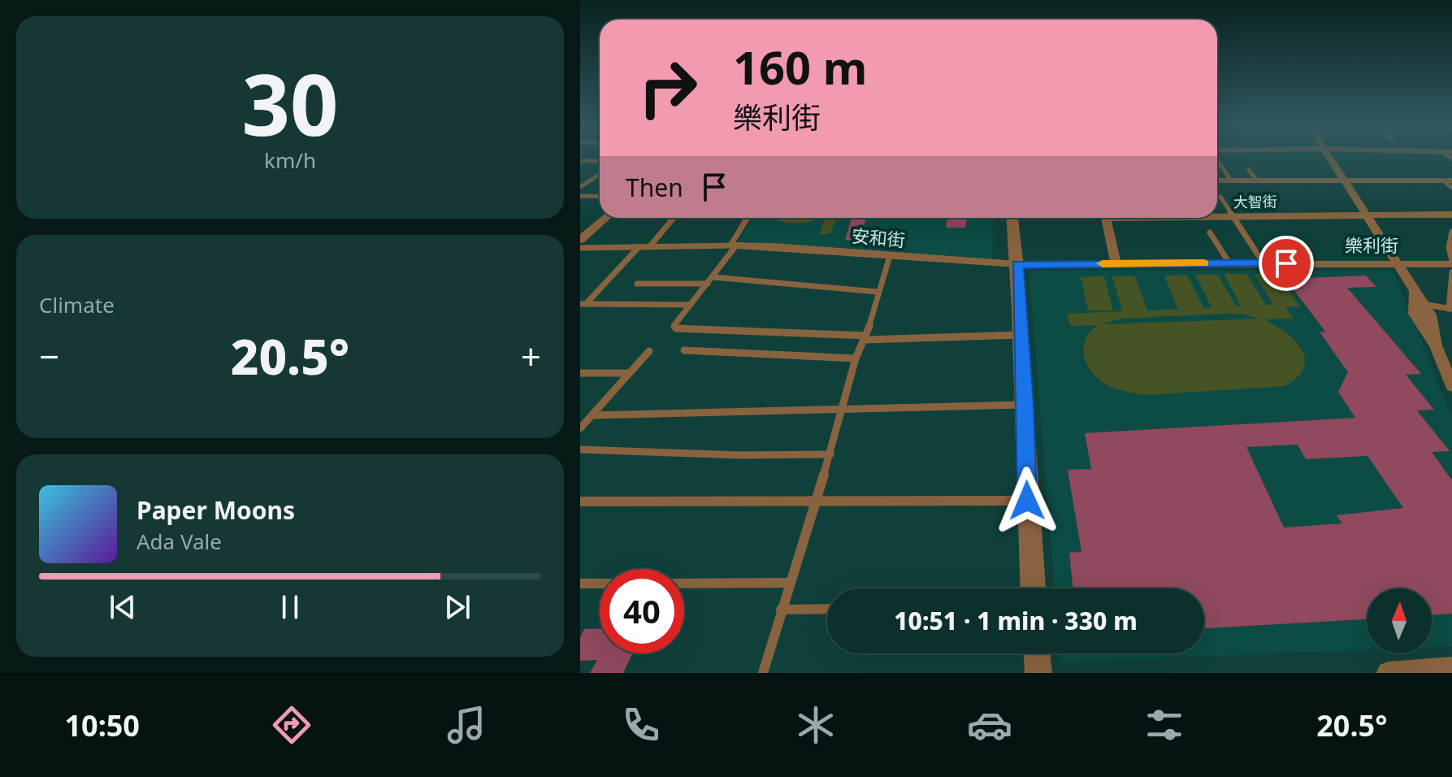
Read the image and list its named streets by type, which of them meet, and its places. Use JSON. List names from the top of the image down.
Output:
{
  "streets": {
    "street": ["大智街", "安和街", "樂利街"]
  },
  "crossings": [
    ["大智街", "樂利街"],
    ["安和街", "樂利街"]
  ],
  "north": "top",
  "page": {
    "tile": [
      ["30", "km/h"],
      "Climate"
    ],
    "turn": ["160 m", "樂利街"],
    "then": "Then",
    "heat": ["−", "20.5°", "+"],
    "song": ["Paper Moons", "Ada Vale"],
    "limit": "40",
    "trip": "10:51 · 1 min · 330 m",
    "tabs": ["10:50", "20.5°"]
  }
}
